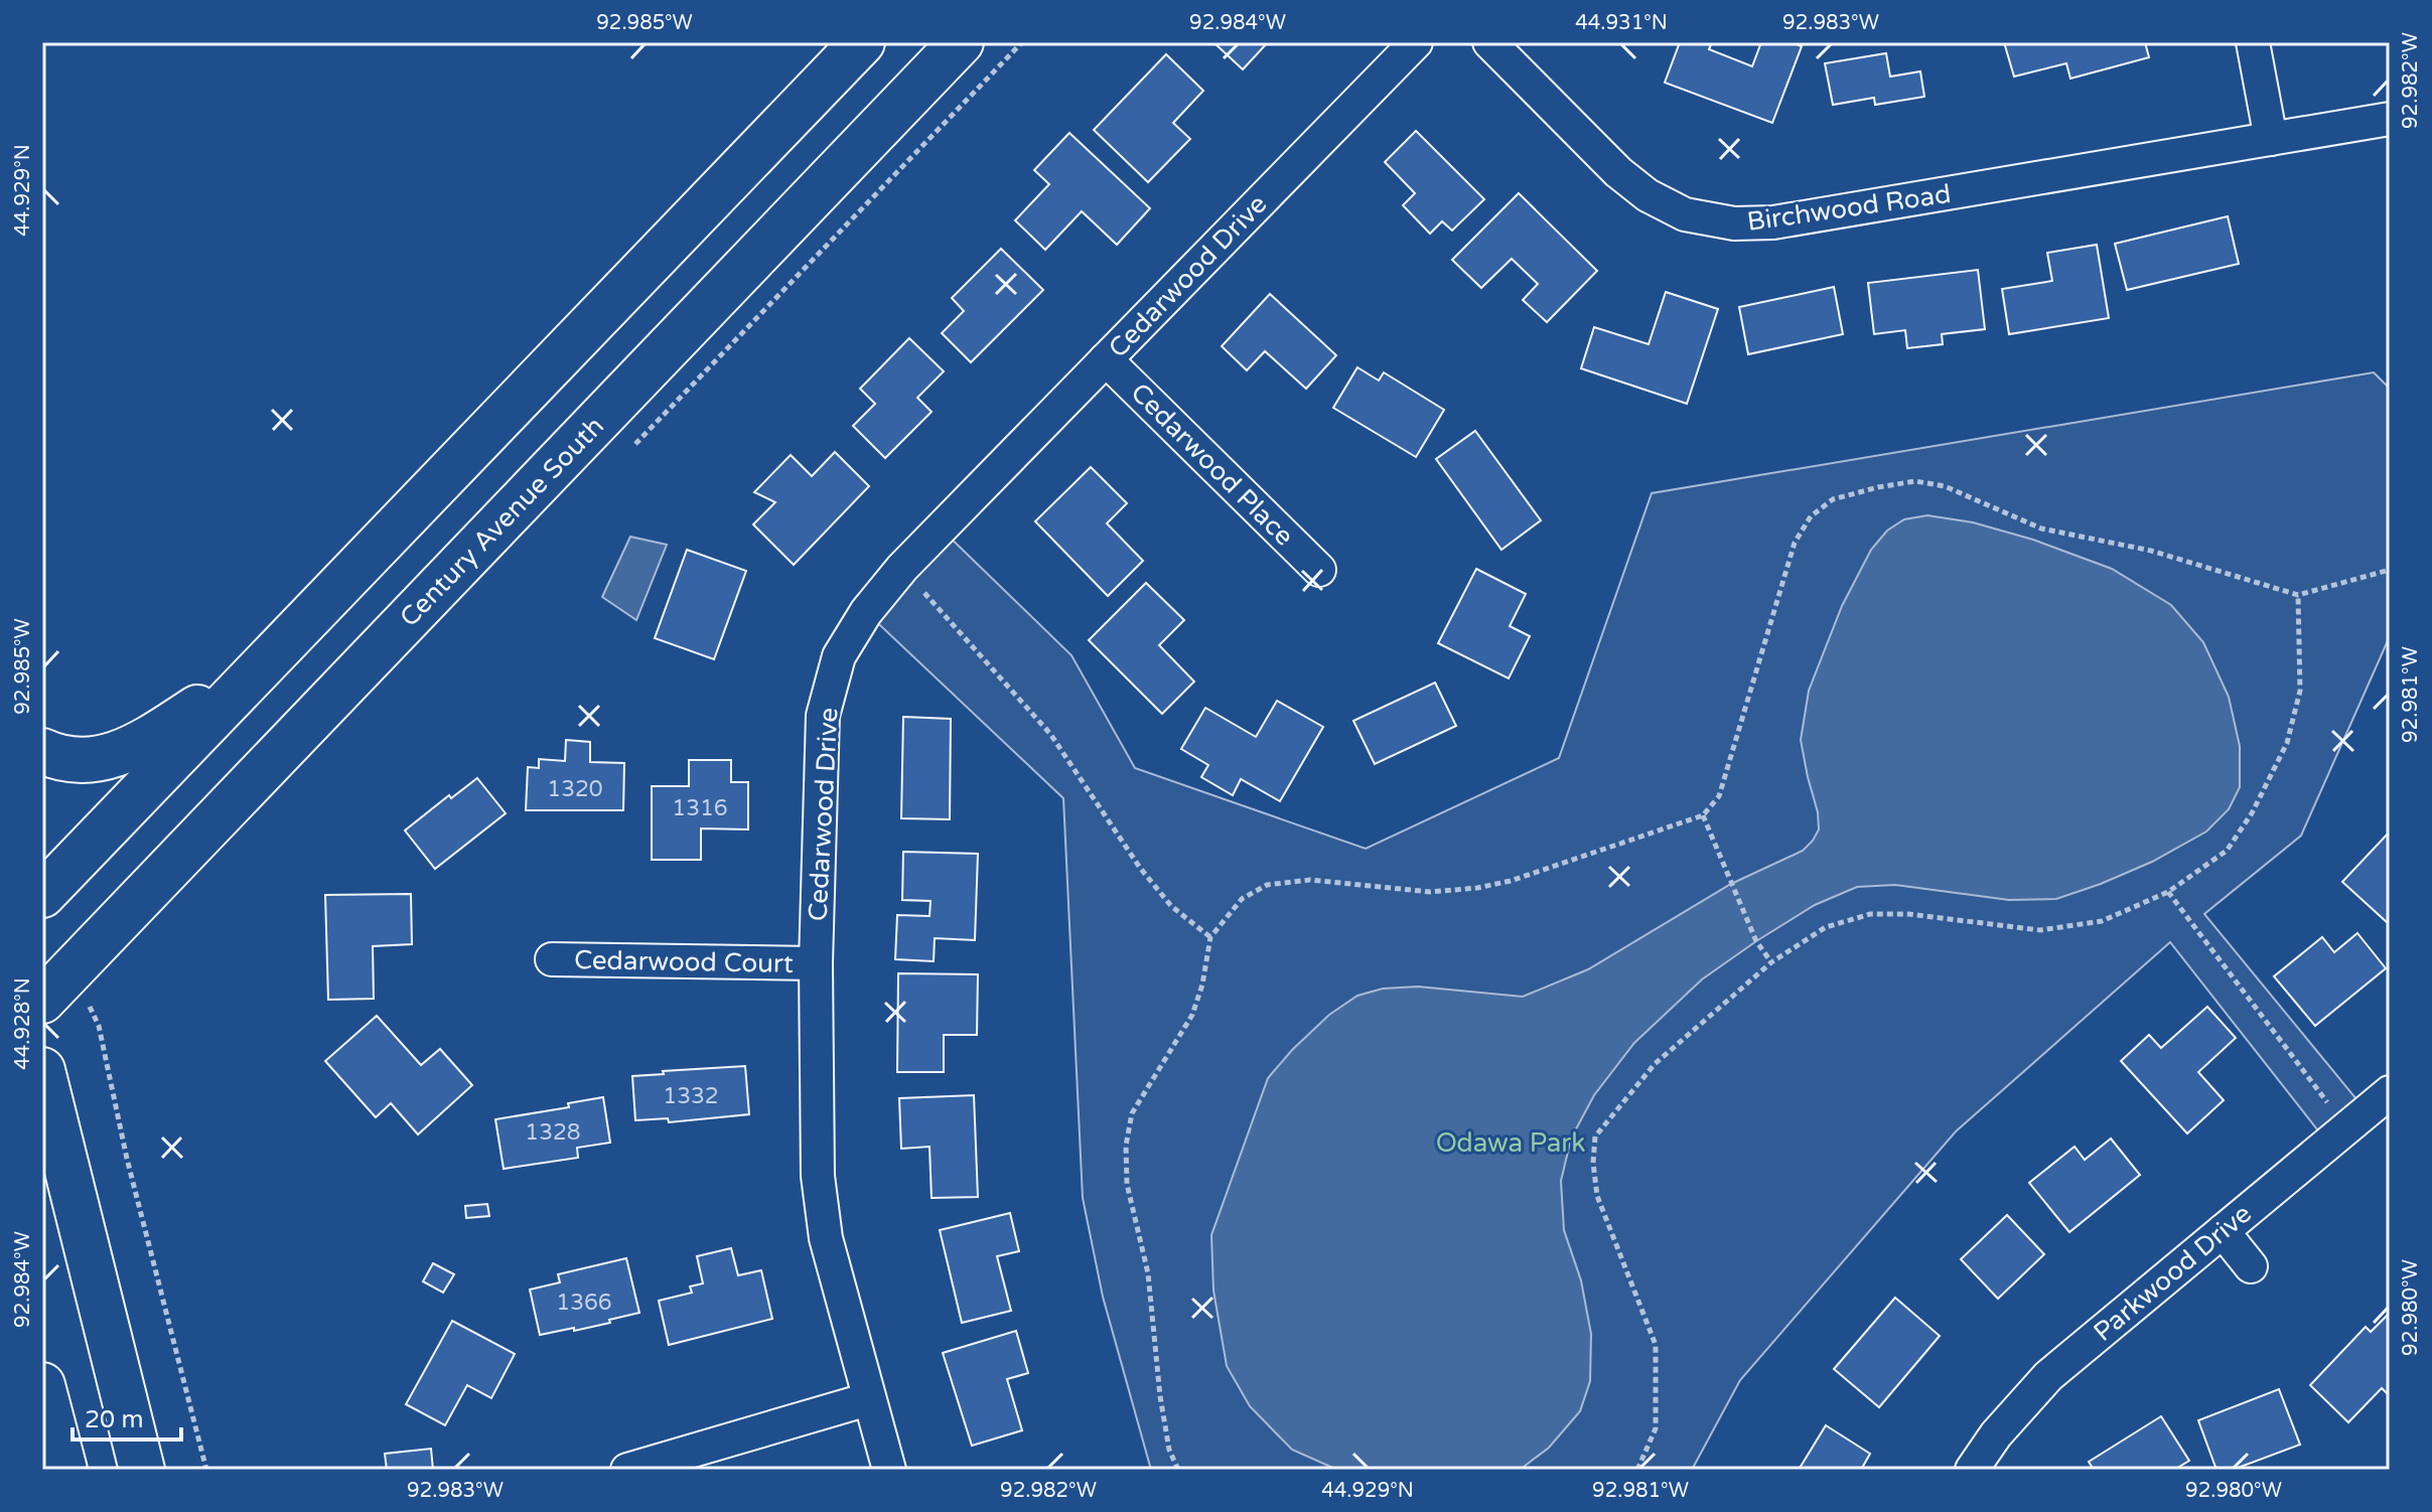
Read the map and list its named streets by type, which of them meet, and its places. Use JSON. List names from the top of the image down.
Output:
{
  "streets": {
    "main road": ["Century Avenue South"],
    "street": [
      "Birchwood Road",
      "Cedarwood Drive",
      "Cedarwood Place",
      "Cedarwood Court",
      "Parkwood Drive"
    ]
  },
  "crossings": [
    ["Cedarwood Drive", "Cedarwood Place"],
    ["Cedarwood Drive", "Cedarwood Court"]
  ],
  "parks": ["Odawa Park"],
  "house_numbers": [
    "1320",
    "1316",
    "1332",
    "1328",
    "1366"
  ],
  "scale_bar": "20 m",
  "coordinates": [
    "92.985°W",
    "92.984°W",
    "44.931°N",
    "92.983°W",
    "92.982°W",
    "44.929°N",
    "92.981°W",
    "44.928°N",
    "92.980°W"
  ]
}
